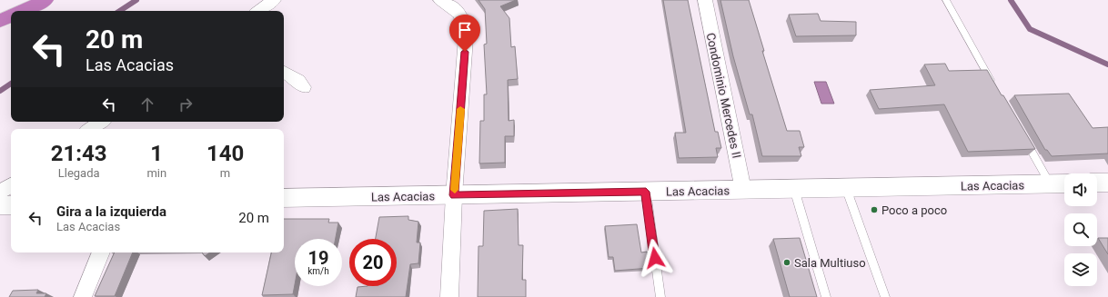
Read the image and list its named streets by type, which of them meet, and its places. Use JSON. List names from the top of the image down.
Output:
{
  "streets": {
    "street": ["Condominio Mercedes II", "Las Acacias"]
  },
  "crossings": [
    ["Condominio Mercedes II", "Las Acacias"]
  ],
  "places": ["Poco a poco", "Sala Multiuso"],
  "page": {
    "turn": ["20 m", "Las Acacias"],
    "eta": [
      "21:43",
      "Llegada",
      "1",
      "min",
      "140",
      "m"
    ],
    "list": [
      {
        "name": "Gira a la izquierda",
        "note": "Las Acacias",
        "value": "20 m"
      }
    ],
    "speed": "19 km/h",
    "limit": "20"
  }
}
